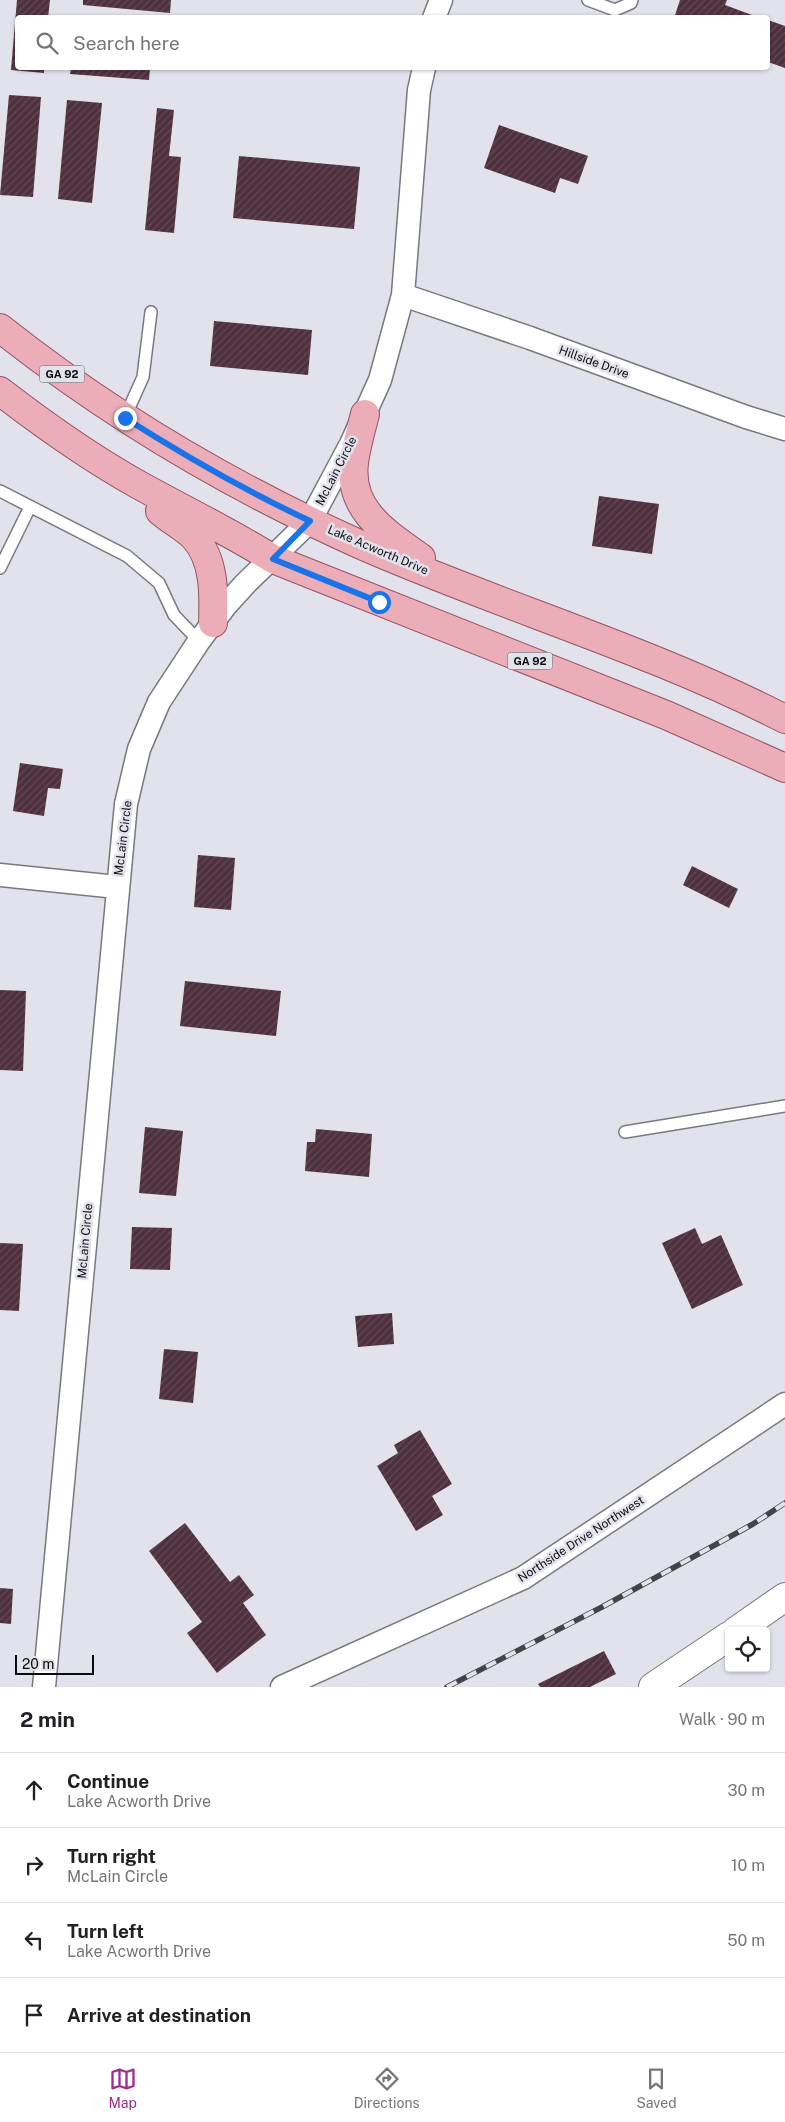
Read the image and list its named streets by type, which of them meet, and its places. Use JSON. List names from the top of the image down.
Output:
{
  "streets": {
    "main road": ["GA 92", "Lake Acworth Drive"],
    "street": ["Hillside Drive", "McLain Circle", "Northside Drive Northwest"]
  },
  "crossings": [
    ["Hillside Drive", "McLain Circle"],
    ["GA 92", "McLain Circle"],
    ["McLain Circle", "Lake Acworth Drive"]
  ],
  "scale_bar": "20 m",
  "page": {
    "search": "Search here",
    "scale": "20 m",
    "heading": ["2 min", "Walk · 90 m"],
    "list": [
      ["Continue", "Lake Acworth Drive", "30 m"],
      ["Turn right", "McLain Circle", "10 m"],
      ["Turn left", "Lake Acworth Drive", "50 m"],
      "Arrive at destination"
    ],
    "nav": ["Map", "Directions", "Saved"]
  }
}
